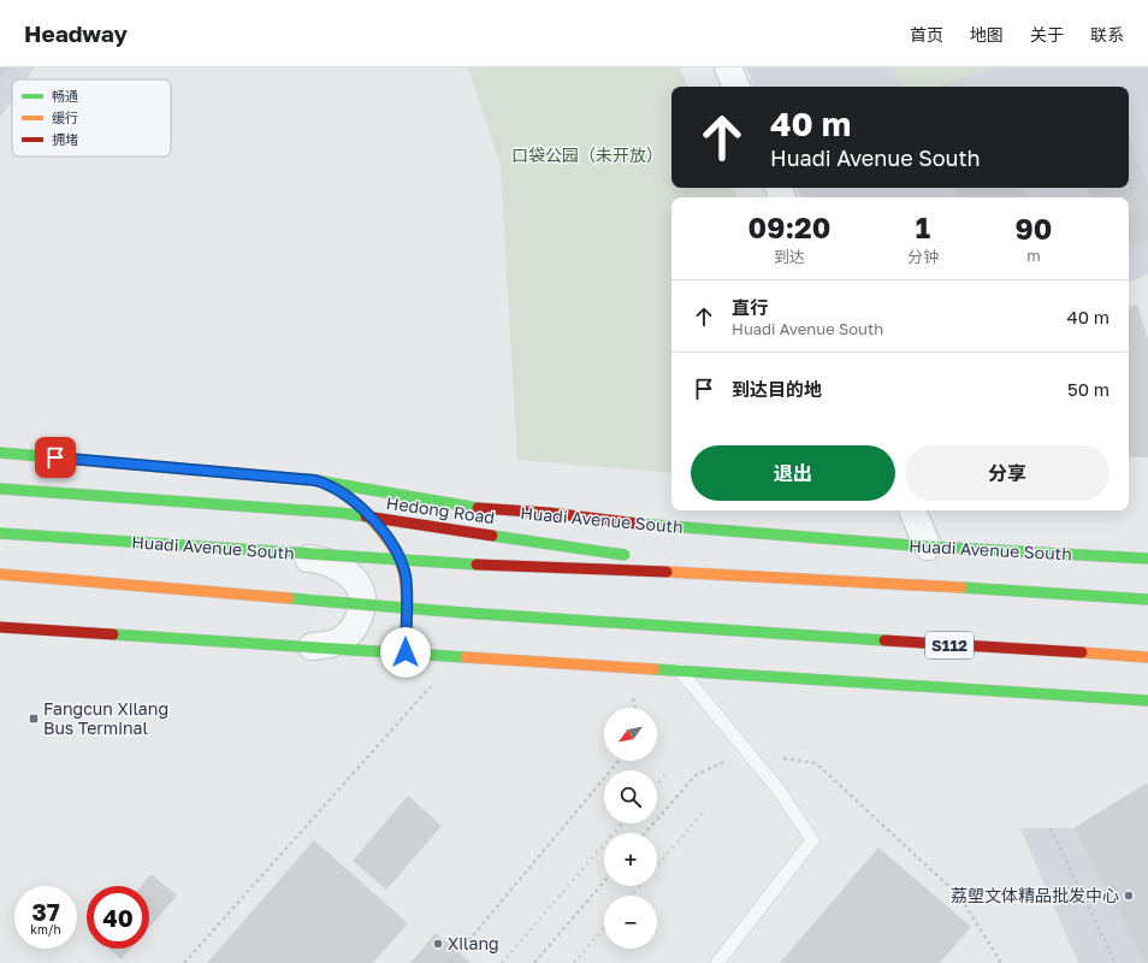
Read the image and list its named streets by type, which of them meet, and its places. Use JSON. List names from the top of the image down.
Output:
{
  "streets": {
    "main road": ["Hedong Road", "Huadi Avenue South", "S112"]
  },
  "parks": ["口袋公园（未开放）"],
  "places": {
    "transit": ["Fangcun Xilang Bus Terminal"],
    "other": ["荔塱文体精品批发中心", "Xilang"]
  },
  "legend": ["畅通", "缓行", "拥堵"],
  "north": "bottom left",
  "page": {
    "header": "Headway",
    "nav": [
      "首页",
      "地图",
      "关于",
      "联系"
    ],
    "turn": ["40 m", "Huadi Avenue South"],
    "eta": [
      "09:20",
      "到达",
      "1",
      "分钟",
      "90",
      "m"
    ],
    "list": [
      {
        "name": "直行",
        "note": "Huadi Avenue South",
        "value": "40 m"
      },
      {
        "name": "到达目的地",
        "value": "50 m"
      }
    ],
    "buttons": ["退出", "分享"],
    "map_buttons": ["+", "−"],
    "speed": "37 km/h",
    "limit": "40"
  }
}
